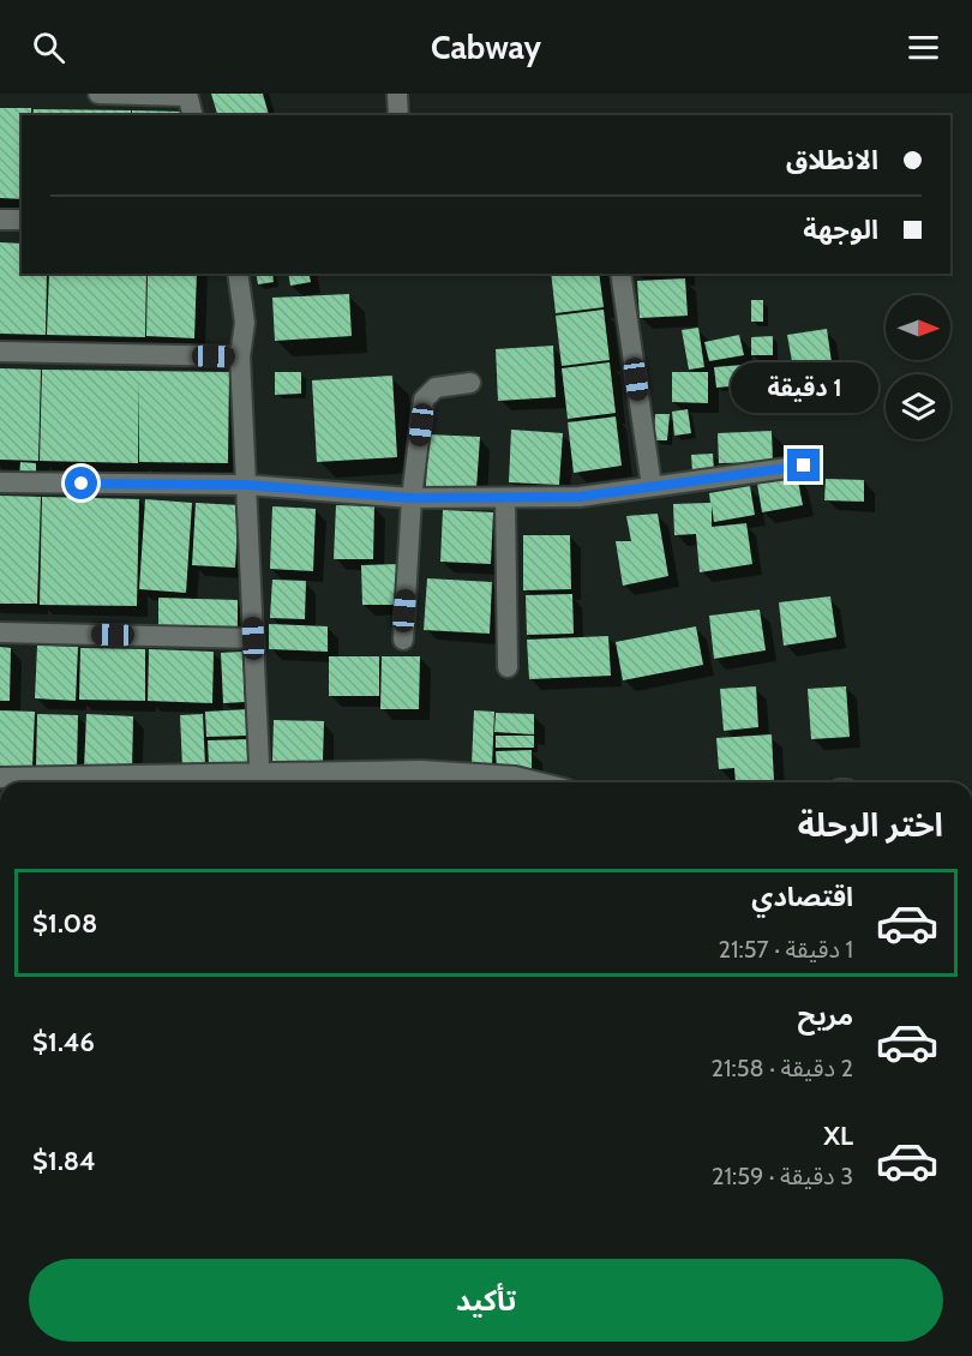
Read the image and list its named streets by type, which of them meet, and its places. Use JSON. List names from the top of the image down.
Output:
{
  "north": "right",
  "page": {
    "header": "Cabway",
    "banner": ["الانطلاق", "الوجهة"],
    "bubble": "1 دقيقة",
    "heading": "اختر الرحلة",
    "list": [
      {
        "name": "اقتصادي",
        "note": "1 دقيقة · 21:57",
        "value": "$1.08"
      },
      {
        "name": "مريح",
        "note": "2 دقيقة · 21:58",
        "value": "$1.46"
      },
      {
        "name": "XL",
        "note": "3 دقيقة · 21:59",
        "value": "$1.84"
      }
    ],
    "buttons": "تأكيد"
  }
}
